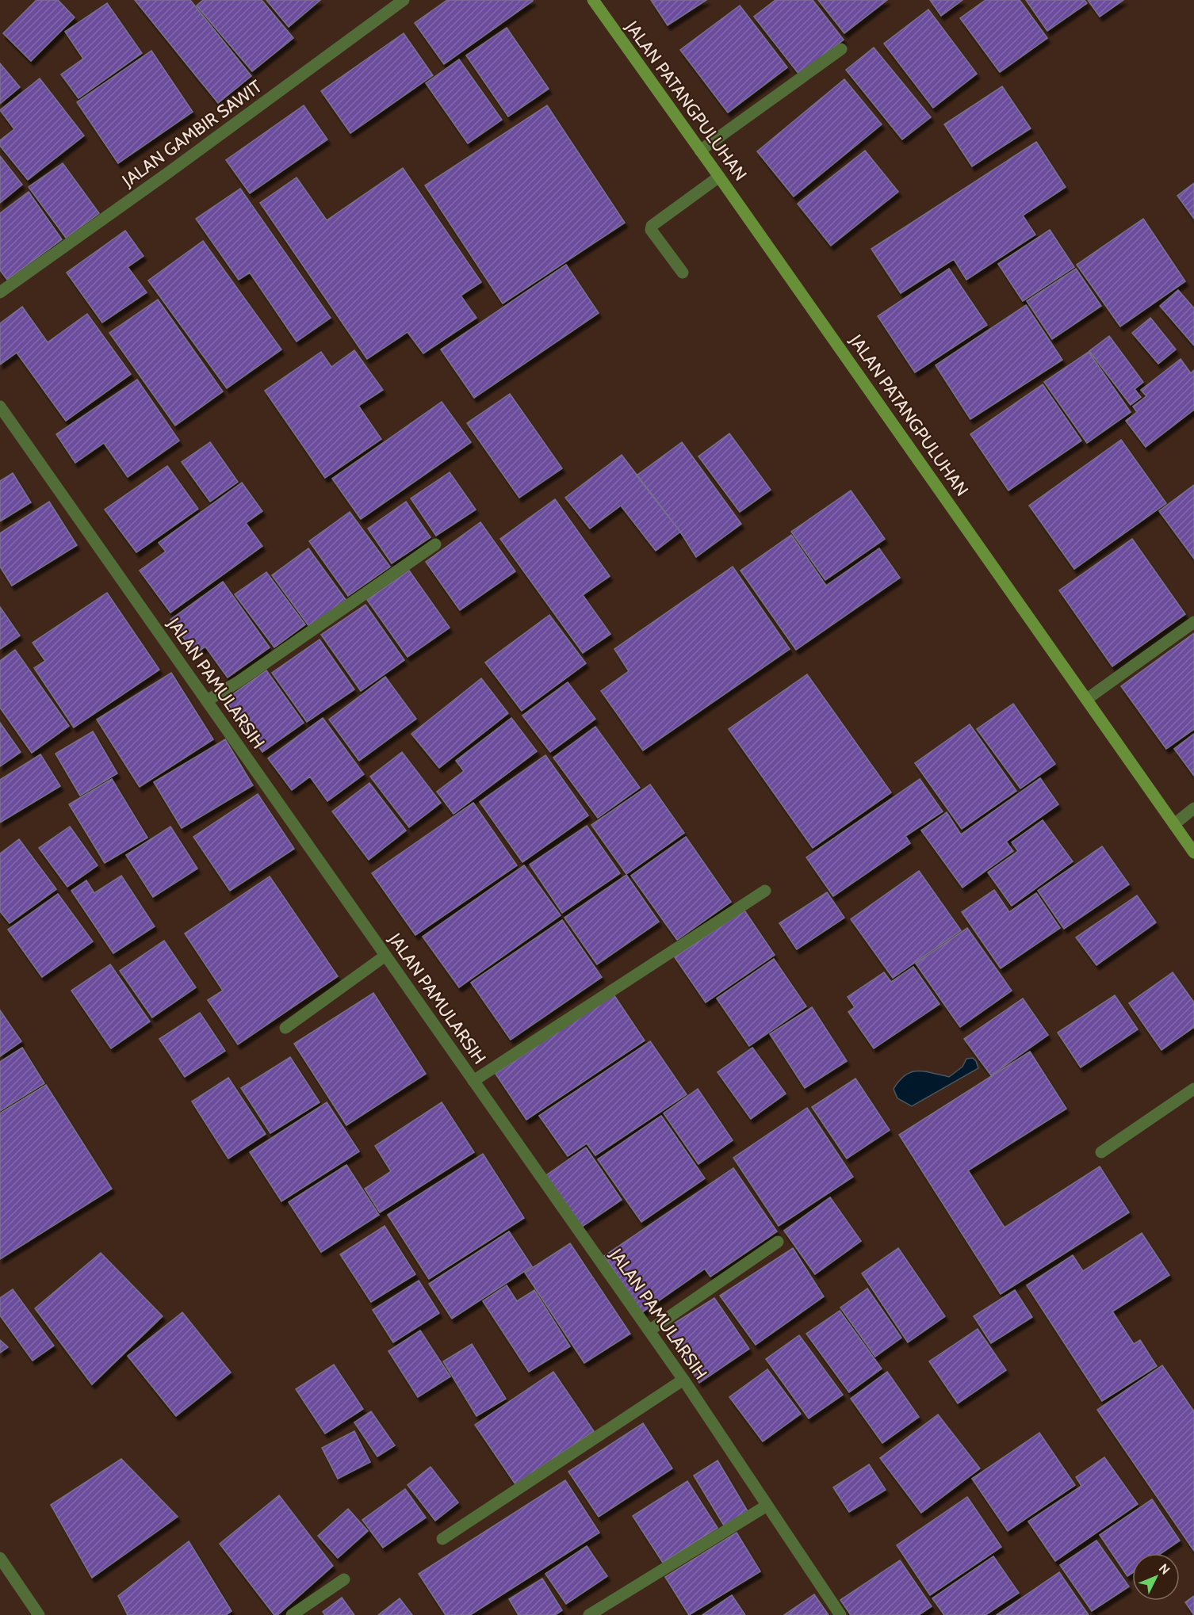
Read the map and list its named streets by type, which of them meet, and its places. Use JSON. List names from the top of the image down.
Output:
{
  "streets": {
    "street": ["JALAN PATANGPULUHAN", "JALAN GAMBIR SAWIT", "JALAN PAMULARSIH"]
  },
  "north": "top right"
}
